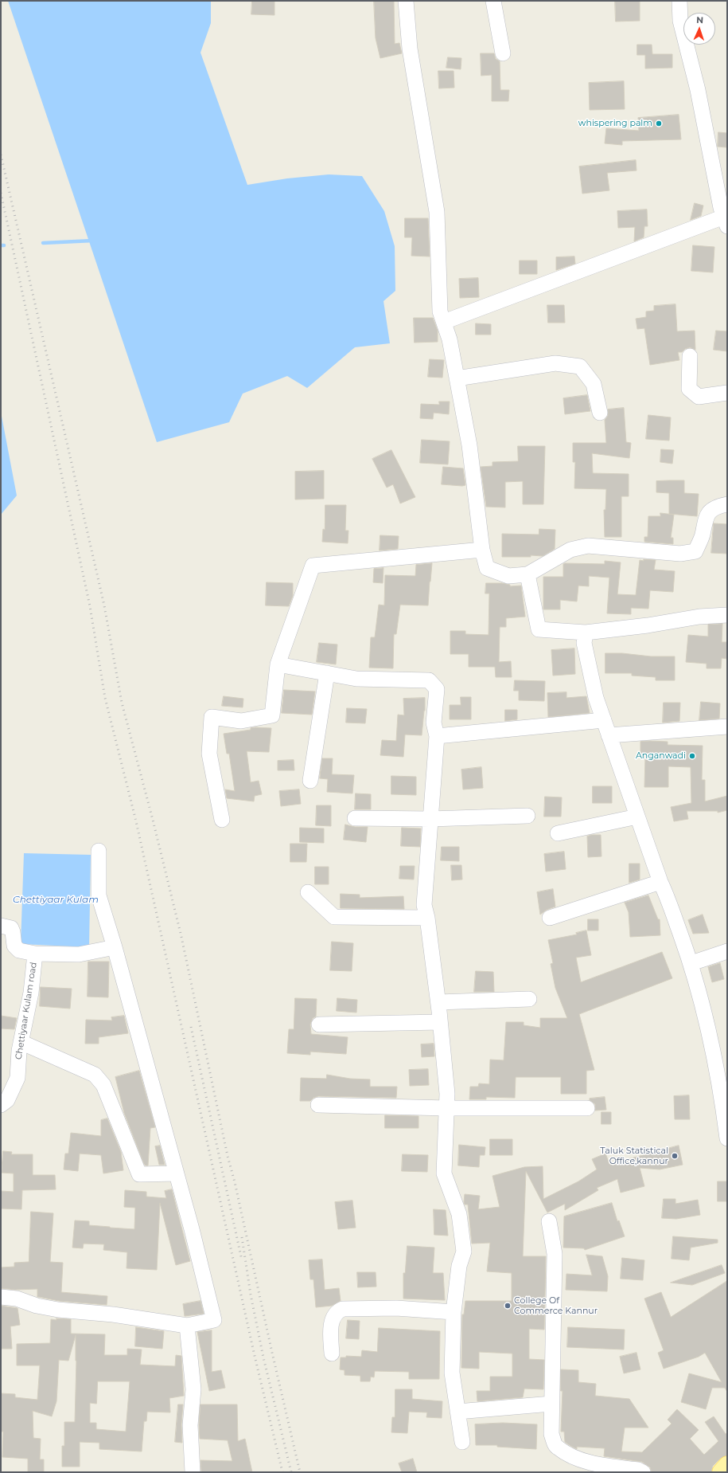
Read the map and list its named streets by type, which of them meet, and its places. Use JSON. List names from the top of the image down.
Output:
{
  "streets": {
    "street": ["Chettiyaar Kulam road"]
  },
  "water": ["Chettiyaar Kulam"],
  "places": [
    "whispering palm",
    "Anganwadi",
    "Taluk Statistical Office,kannur",
    "College Of Commerce Kannur"
  ],
  "north": "top"
}
